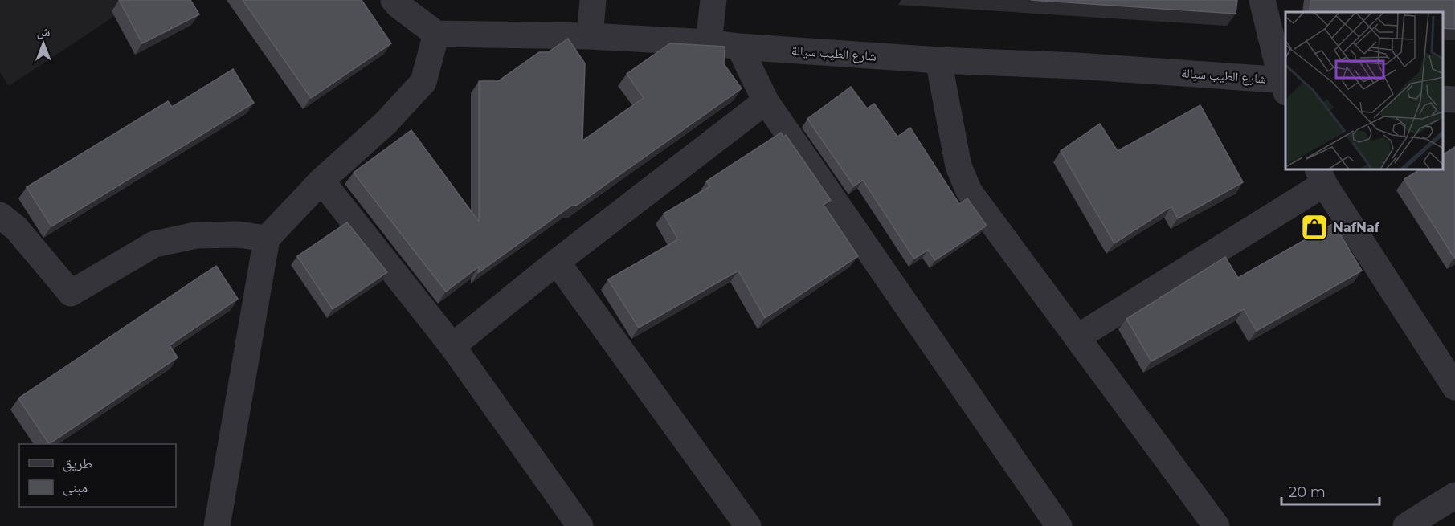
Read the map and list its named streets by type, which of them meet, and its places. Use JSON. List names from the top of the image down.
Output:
{
  "streets": {
    "street": ["شارع الطيب سيالة"]
  },
  "places": {
    "shop": ["NafNaf"]
  },
  "legend": ["طريق", "مبنى"],
  "scale_bar": "20 m",
  "north": "top"
}
